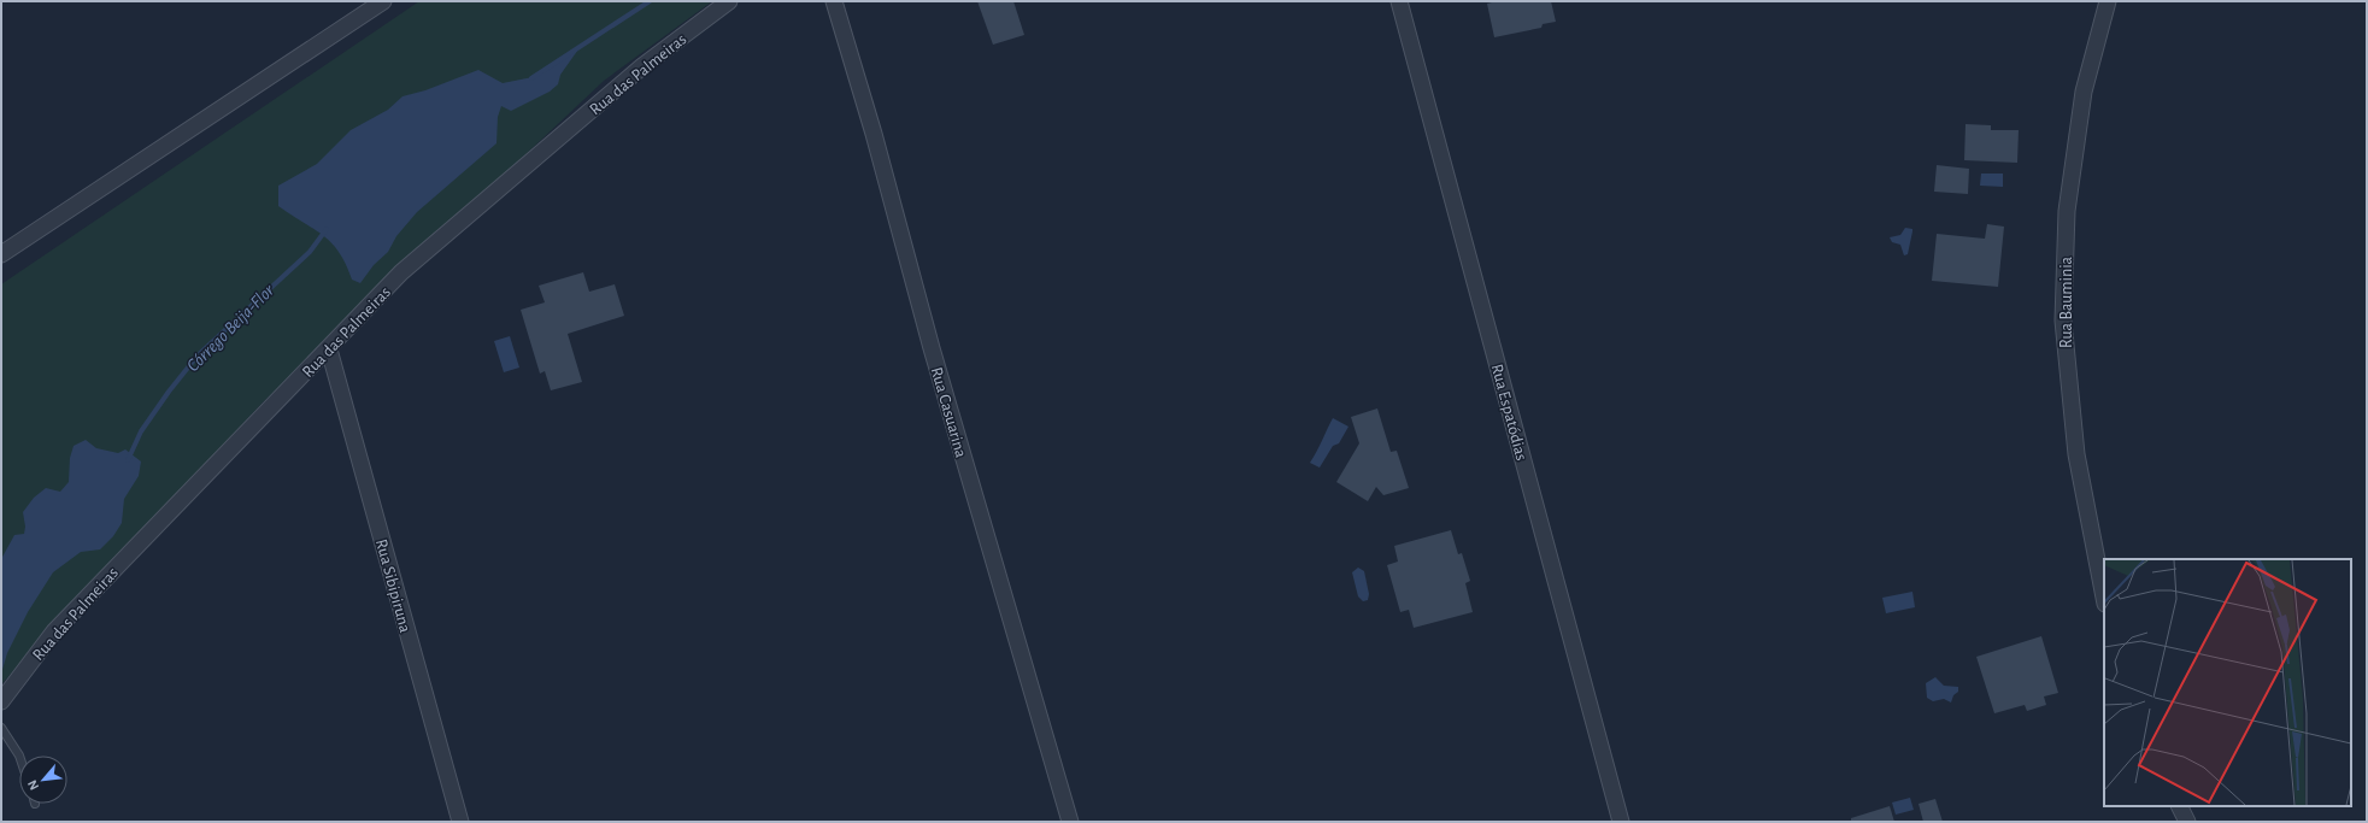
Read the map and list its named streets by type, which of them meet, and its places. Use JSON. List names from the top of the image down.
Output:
{
  "streets": {
    "street": [
      "Rua das Palmeiras",
      "Rua Bauminia",
      "Rua Casuarina",
      "Rua Espatódias",
      "Rua Sibipiruna"
    ]
  },
  "crossings": [
    ["Rua das Palmeiras", "Rua Sibipiruna"]
  ],
  "water": ["Córrego Beija-Flor"],
  "north": "bottom left"
}
